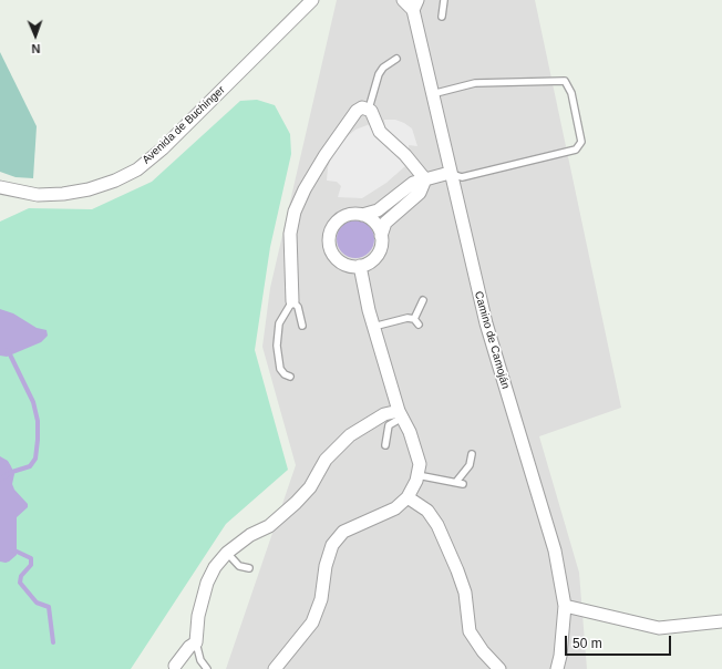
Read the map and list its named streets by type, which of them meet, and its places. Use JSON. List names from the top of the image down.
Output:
{
  "streets": {
    "street": ["Avenida de Buchinger", "Camino de Camoján"]
  },
  "scale_bar": "50 m",
  "north": "bottom"
}
